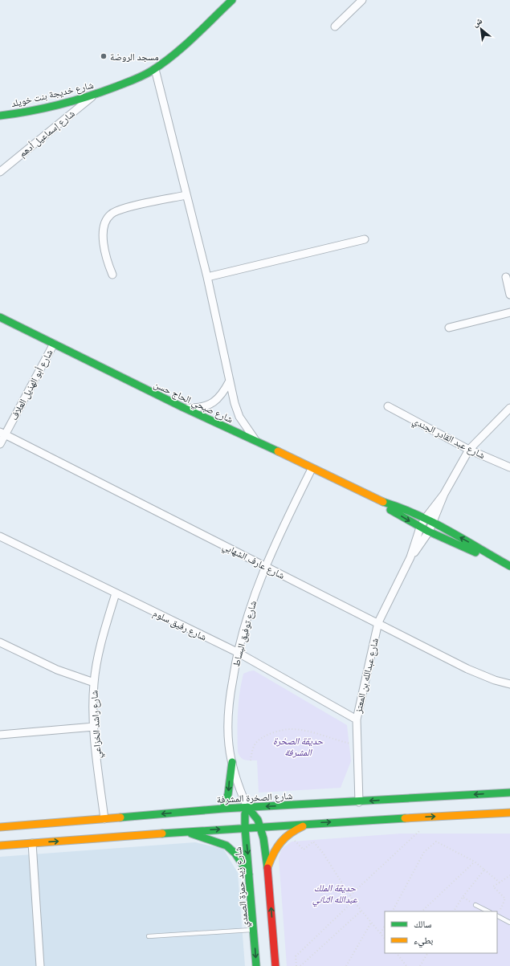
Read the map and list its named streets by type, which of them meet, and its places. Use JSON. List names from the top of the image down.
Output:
{
  "streets": {
    "street": [
      "شارع خديجة بنت خويلد",
      "شارع إسماعيل أدهم",
      "شارع أبو الهذيل العلاف",
      "شارع صبحي الحاج حسن",
      "شارع عبد القادر الجندي",
      "شارع عارف الشهابي",
      "شارع رفيق سلوم",
      "شارع توفيق البساط",
      "شارع عبدالله بن المعتز",
      "شارع راشد الخزاعي",
      "شارع الصخرة المشرفة",
      "شارع زيد حمزة الصمدي"
    ]
  },
  "crossings": [
    ["شارع خديجة بنت خويلد", "شارع إسماعيل أدهم"],
    ["شارع أبو الهذيل العلاف", "شارع صبحي الحاج حسن"],
    ["شارع أبو الهذيل العلاف", "شارع عارف الشهابي"],
    ["شارع صبحي الحاج حسن", "شارع توفيق البساط"],
    ["شارع صبحي الحاج حسن", "شارع عبدالله بن المعتز"],
    ["شارع عبد القادر الجندي", "شارع عبدالله بن المعتز"],
    ["شارع عارف الشهابي", "شارع توفيق البساط"],
    ["شارع عارف الشهابي", "شارع عبدالله بن المعتز"],
    ["شارع رفيق سلوم", "شارع توفيق البساط"],
    ["شارع رفيق سلوم", "شارع عبدالله بن المعتز"],
    ["شارع رفيق سلوم", "شارع راشد الخزاعي"],
    ["شارع توفيق البساط", "شارع الصخرة المشرفة"],
    ["شارع توفيق البساط", "شارع زيد حمزة الصمدي"],
    ["شارع عبدالله بن المعتز", "شارع الصخرة المشرفة"],
    ["شارع راشد الخزاعي", "شارع الصخرة المشرفة"],
    ["شارع الصخرة المشرفة", "شارع زيد حمزة الصمدي"]
  ],
  "parks": ["حديقة الصخرة المشرفة", "حديقة الملك عبدالله الثاني"],
  "places": ["مسجد الروضة"],
  "legend": ["سالك", "بطيء"],
  "north": "top left"
}
